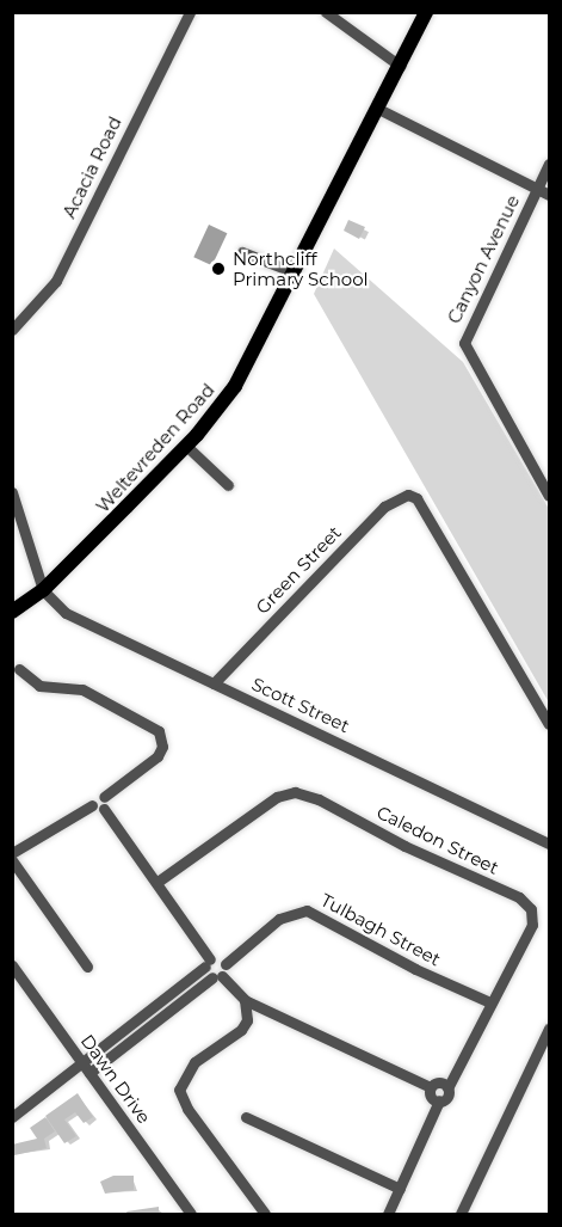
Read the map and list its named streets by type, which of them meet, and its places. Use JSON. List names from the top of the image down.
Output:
{
  "streets": {
    "main road": ["Weltevreden Road"],
    "street": [
      "Acacia Road",
      "Canyon Avenue",
      "Green Street",
      "Scott Street",
      "Caledon Street",
      "Tulbagh Street",
      "Dawn Drive"
    ]
  },
  "crossings": [
    ["Weltevreden Road", "Scott Street"],
    ["Green Street", "Scott Street"],
    ["Caledon Street", "Tulbagh Street"]
  ],
  "places": ["Northcliff Primary School"]
}
